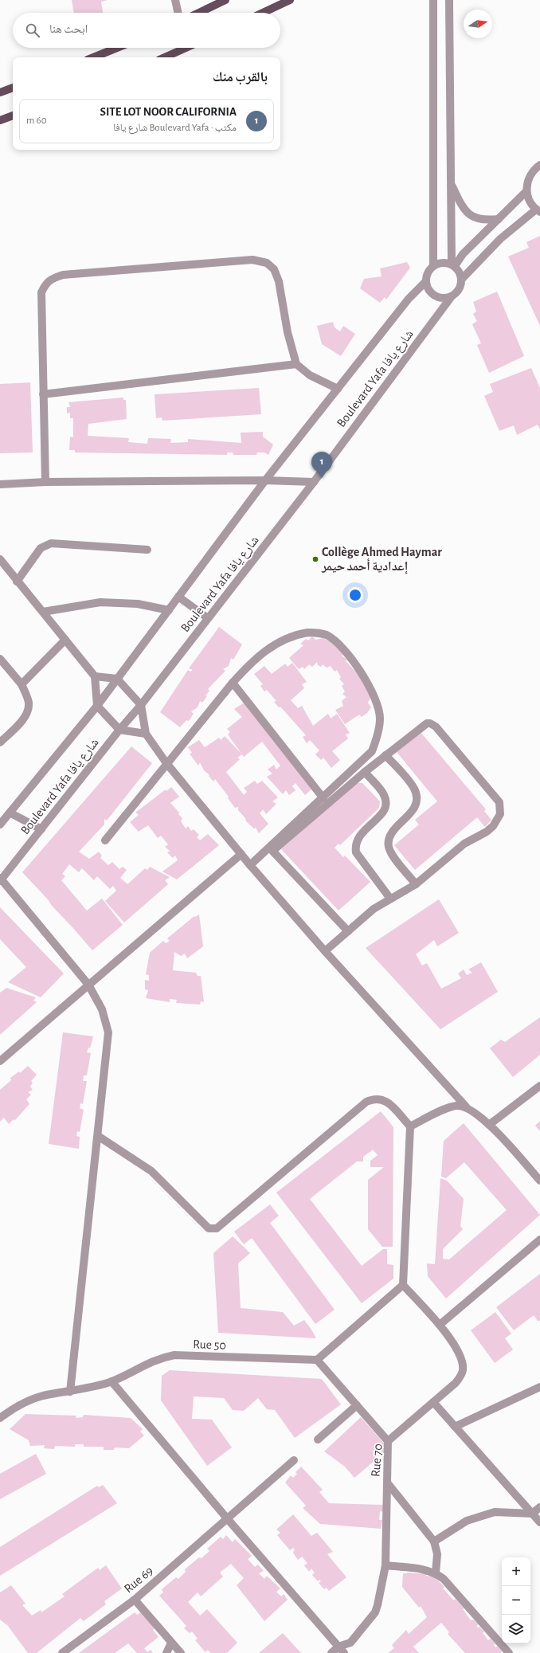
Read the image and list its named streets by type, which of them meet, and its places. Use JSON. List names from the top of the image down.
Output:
{
  "streets": {
    "street": [
      "Boulevard Yafa شارع يافا",
      "Rue 50",
      "Rue 70",
      "Rue 69"
    ]
  },
  "places": ["Collège Ahmed Haymar إعدادية أحمد حيمر"],
  "north": "right",
  "page": {
    "search": "ابحث هنا",
    "heading": "بالقرب منك",
    "list": [
      {
        "mark": "1",
        "name": "SITE LOT NOOR CALIFORNIA",
        "note": "مكتب · Boulevard Yafa شارع يافا",
        "value": "60 m"
      }
    ],
    "pins": "1",
    "map_buttons": ["+", "−"]
  }
}
